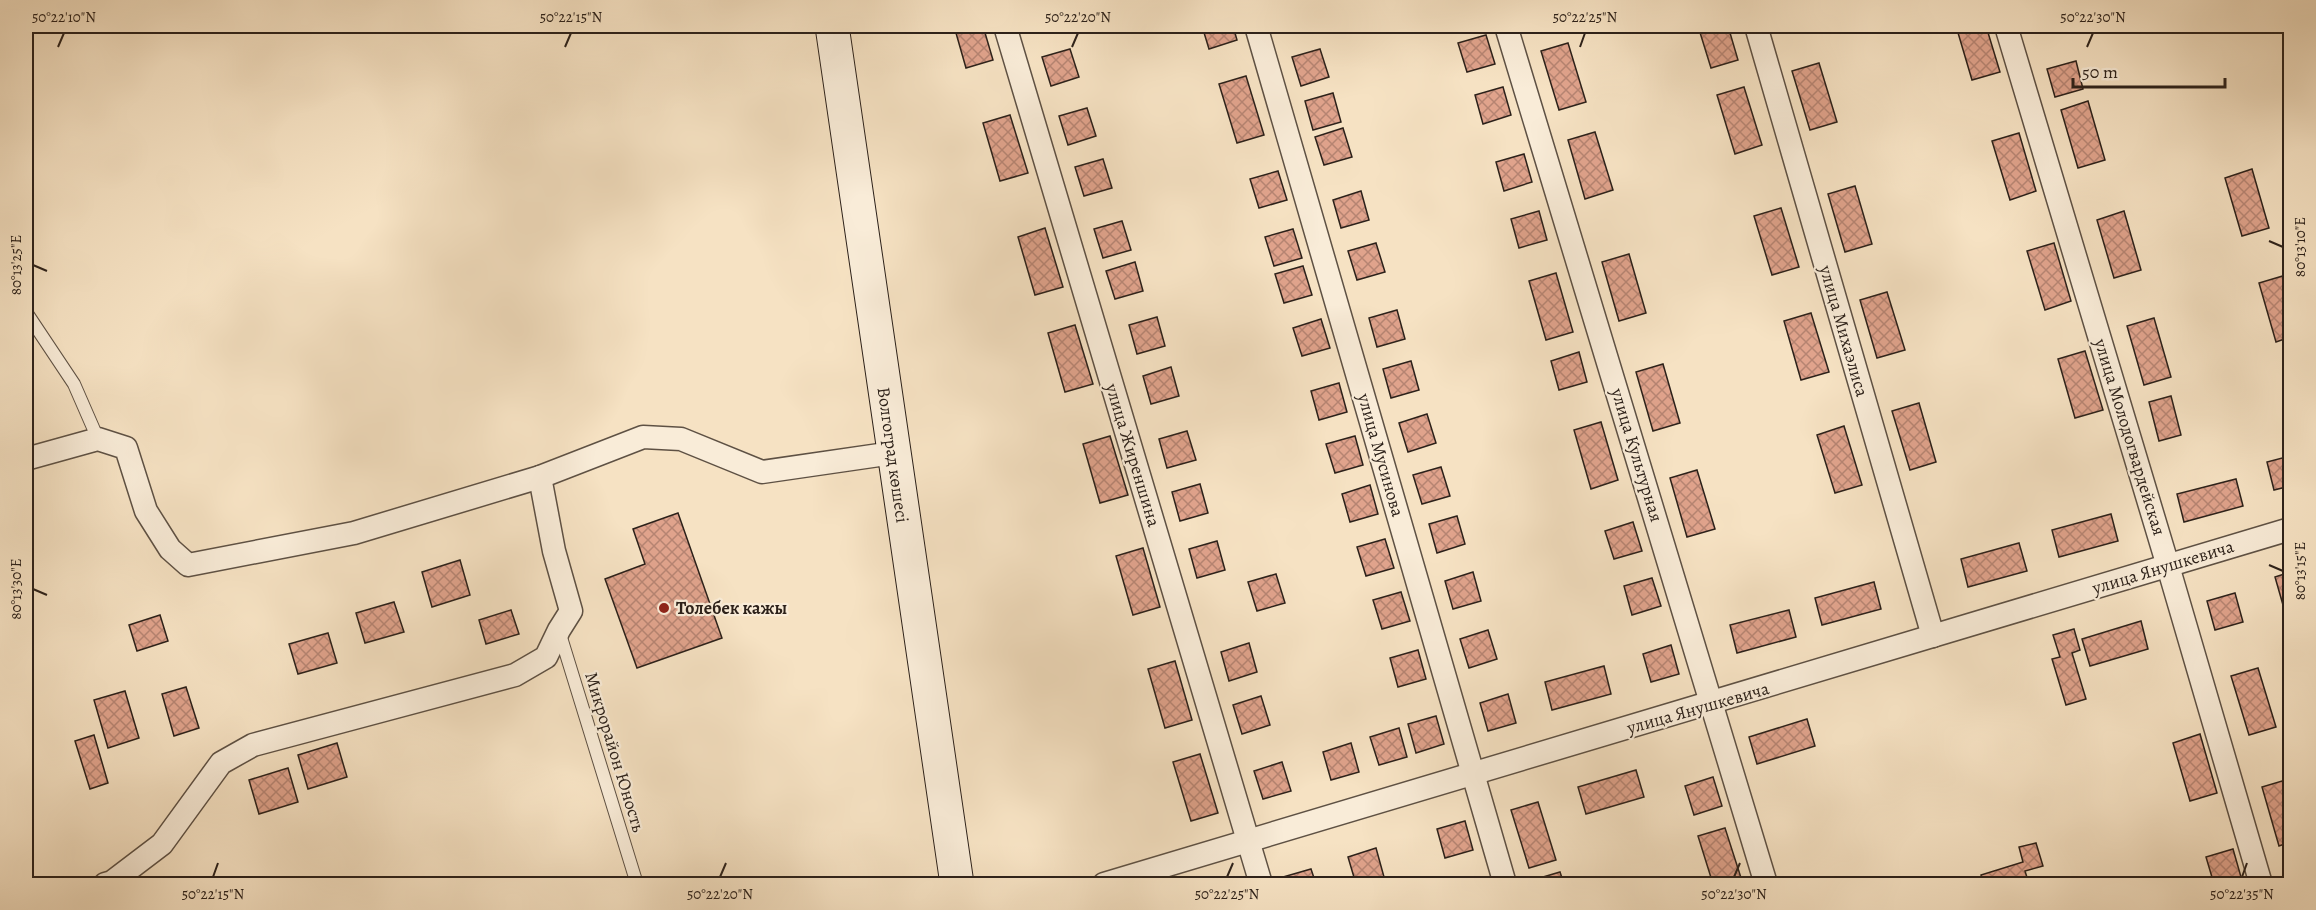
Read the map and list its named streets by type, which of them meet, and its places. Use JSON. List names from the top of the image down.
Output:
{
  "streets": {
    "main road": ["Волгоград көшесі"],
    "street": [
      "улица Михаэлиса",
      "улица Молодогвардейская",
      "улица Жиреншина",
      "улица Мусинова",
      "улица Культурная",
      "улица Янушкевича"
    ],
    "lane": ["Микрорайон Юность"]
  },
  "crossings": [
    ["улица Михаэлиса", "улица Янушкевича"],
    ["улица Молодогвардейская", "улица Янушкевича"],
    ["улица Жиреншина", "улица Янушкевича"],
    ["улица Мусинова", "улица Янушкевича"],
    ["улица Культурная", "улица Янушкевича"]
  ],
  "places": ["Толебек кажы"],
  "scale_bar": "50 m",
  "coordinates": [
    "50°22'10\"N",
    "50°22'15\"N",
    "50°22'20\"N",
    "50°22'25\"N",
    "50°22'30\"N",
    "80°13'10\"E",
    "80°13'25\"E",
    "80°13'15\"E",
    "80°13'30\"E",
    "50°22'35\"N"
  ]
}
